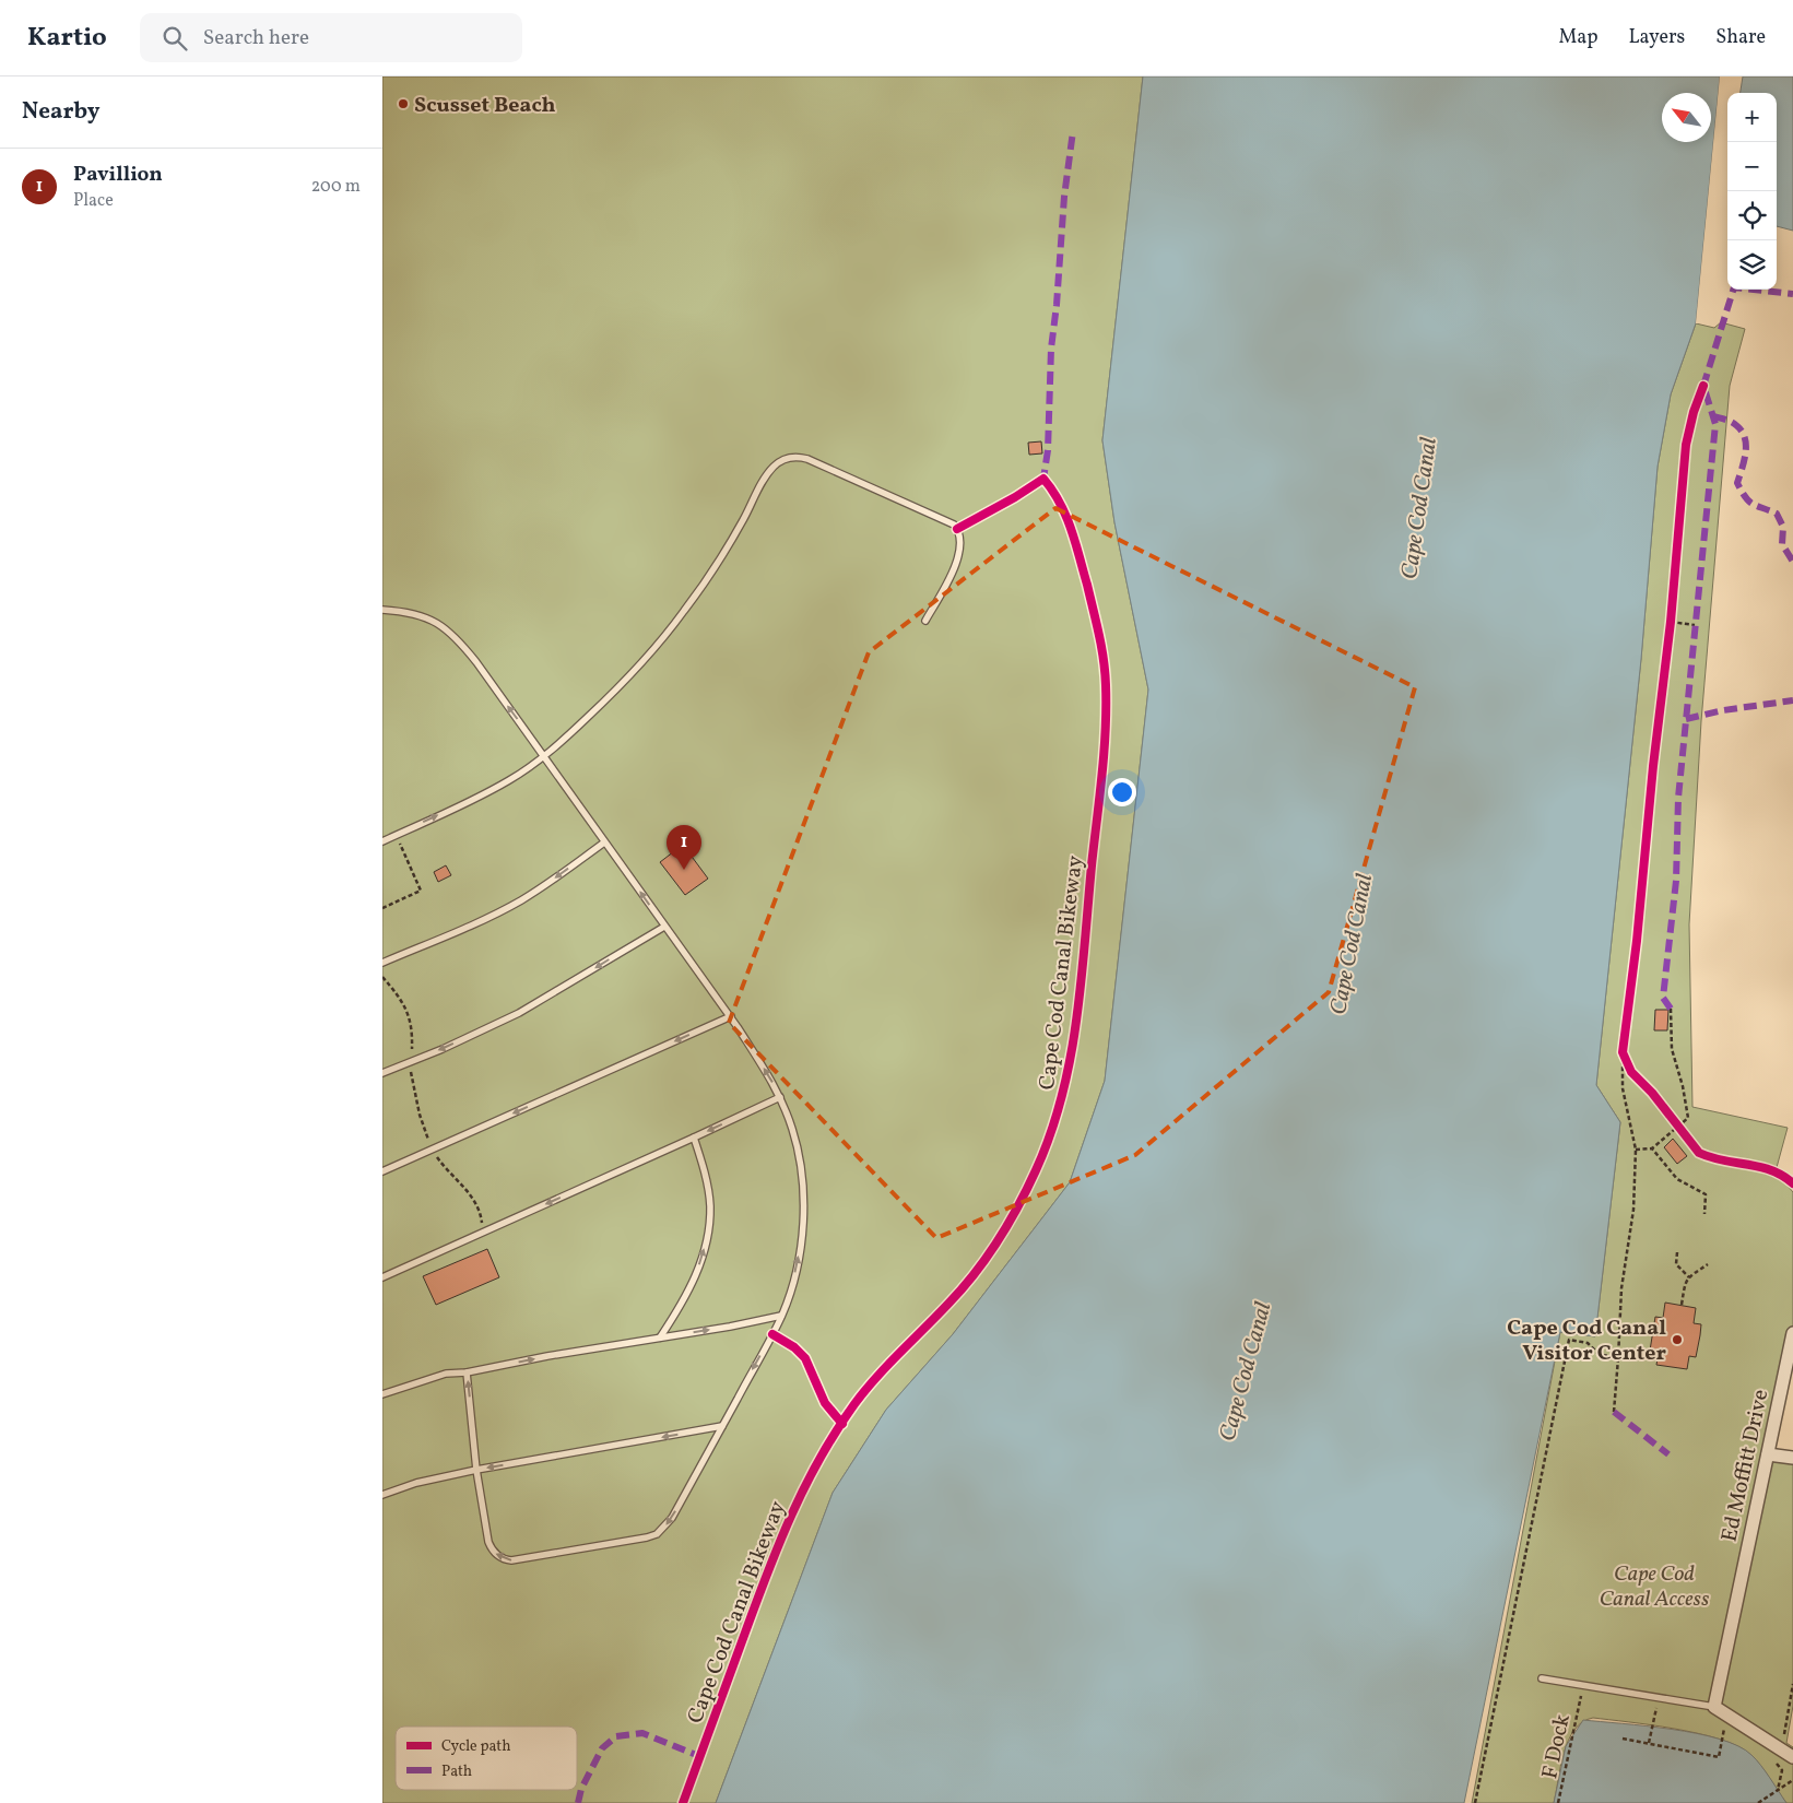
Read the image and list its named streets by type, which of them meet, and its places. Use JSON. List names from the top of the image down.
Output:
{
  "streets": {
    "street": ["Ed Moffitt Drive"],
    "path": ["F Dock"],
    "cycle path": ["Cape Cod Canal Bikeway"]
  },
  "water": ["Cape Cod Canal"],
  "parks": ["Cape Cod Canal Access"],
  "places": ["Scusset Beach", "Cape Cod Canal Visitor Center"],
  "legend": ["Cycle path", "Path"],
  "north": "top left",
  "page": {
    "header": "Kartio",
    "search": "Search here",
    "nav": ["Map", "Layers", "Share"],
    "heading": "Nearby",
    "map_buttons": ["+", "−"],
    "list": [
      {
        "mark": "1",
        "name": "Pavillion",
        "note": "Place",
        "value": "200 m"
      }
    ],
    "pins": "1"
  }
}
